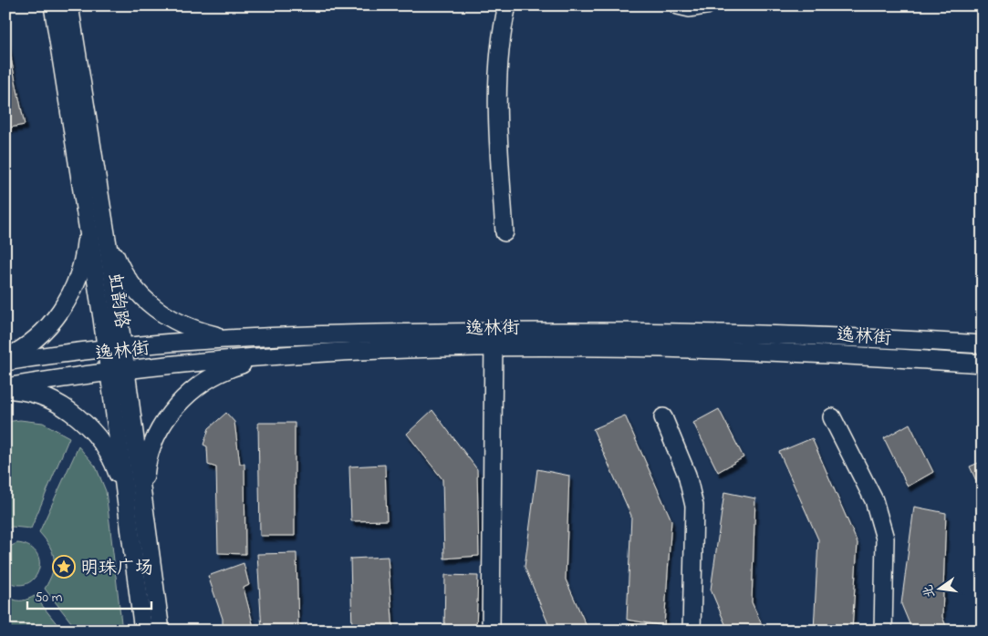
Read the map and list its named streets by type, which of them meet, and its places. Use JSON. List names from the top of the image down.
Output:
{
  "streets": {
    "street": ["虹韵路", "逸林街"]
  },
  "crossings": [
    ["虹韵路", "逸林街"]
  ],
  "places": {
    "place": ["明珠广场"]
  },
  "scale_bar": "50 m",
  "north": "left"
}
